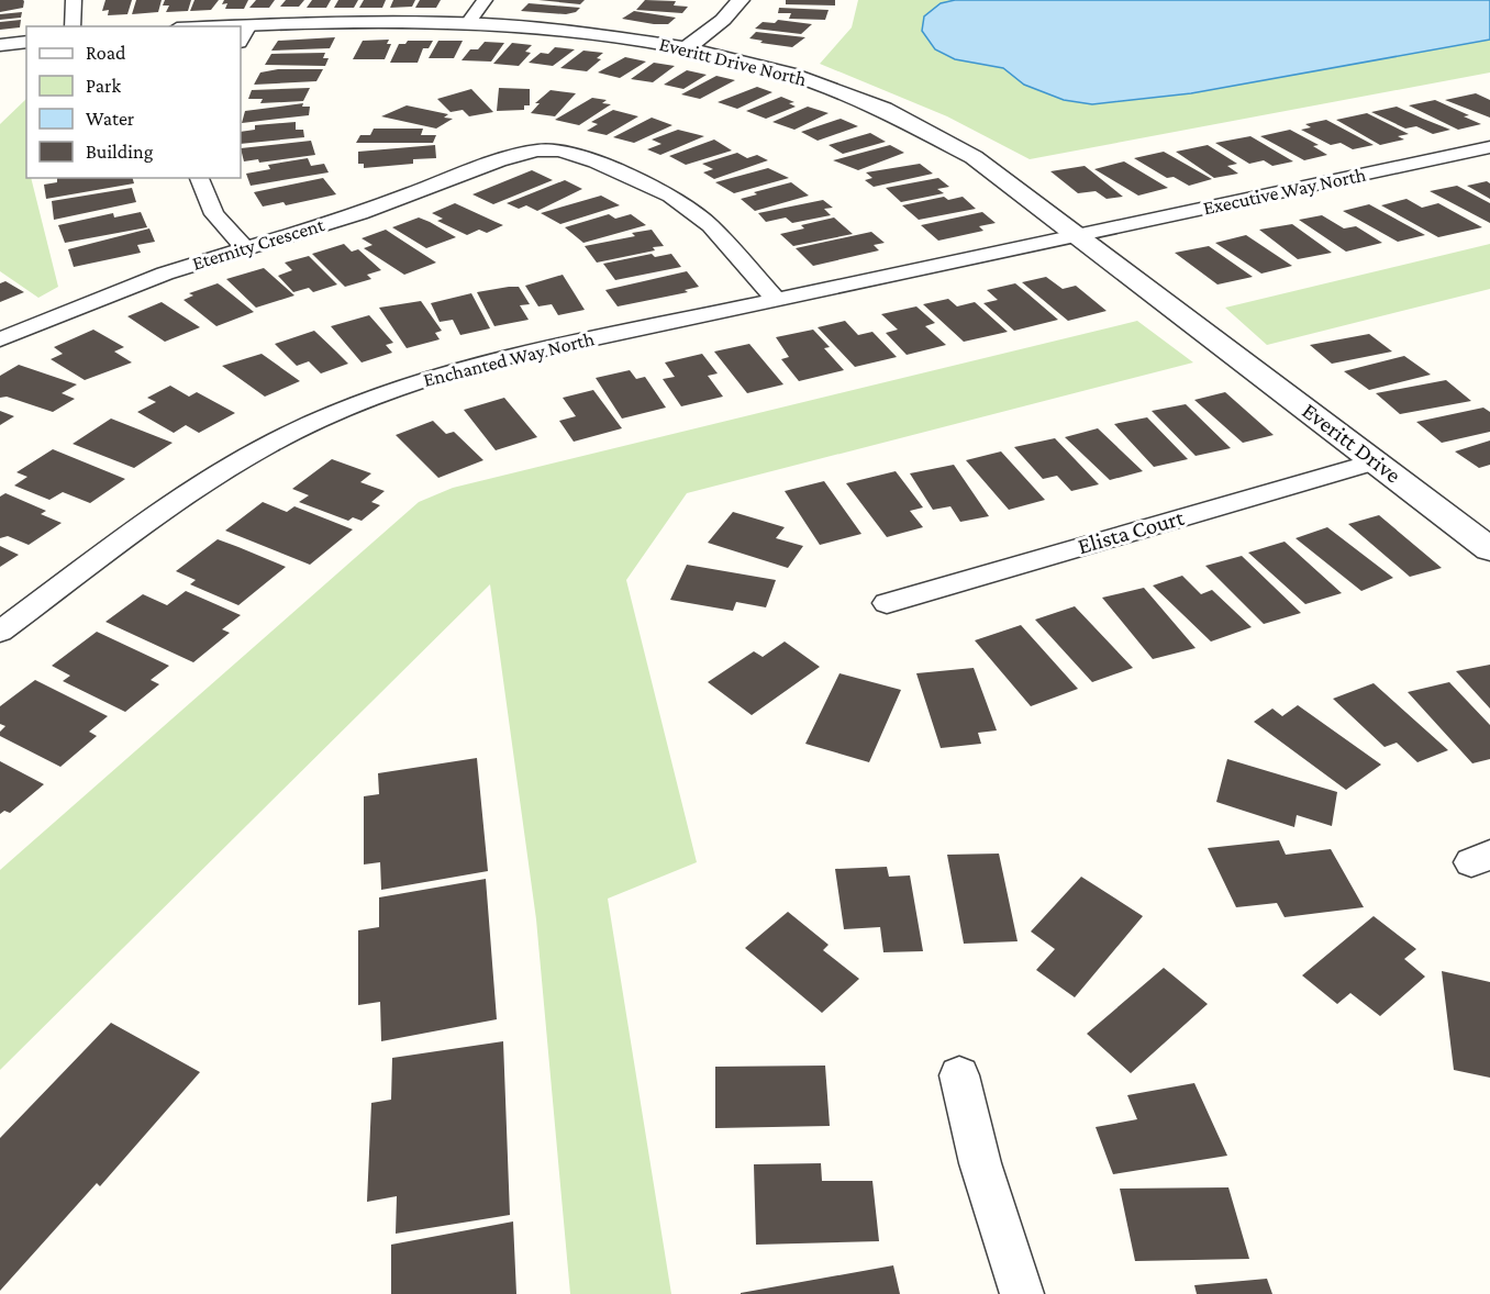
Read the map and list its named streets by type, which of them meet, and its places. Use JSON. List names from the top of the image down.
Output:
{
  "streets": {
    "street": [
      "Everitt Drive North",
      "Executive Way North",
      "Eternity Crescent",
      "Enchanted Way North",
      "Everitt Drive",
      "Elista Court"
    ]
  },
  "crossings": [
    ["Everitt Drive North", "Executive Way North"],
    ["Everitt Drive North", "Enchanted Way North"],
    ["Everitt Drive North", "Everitt Drive"],
    ["Executive Way North", "Enchanted Way North"],
    ["Eternity Crescent", "Enchanted Way North"],
    ["Everitt Drive", "Elista Court"]
  ],
  "legend": [
    "Road",
    "Park",
    "Water",
    "Building"
  ]
}
